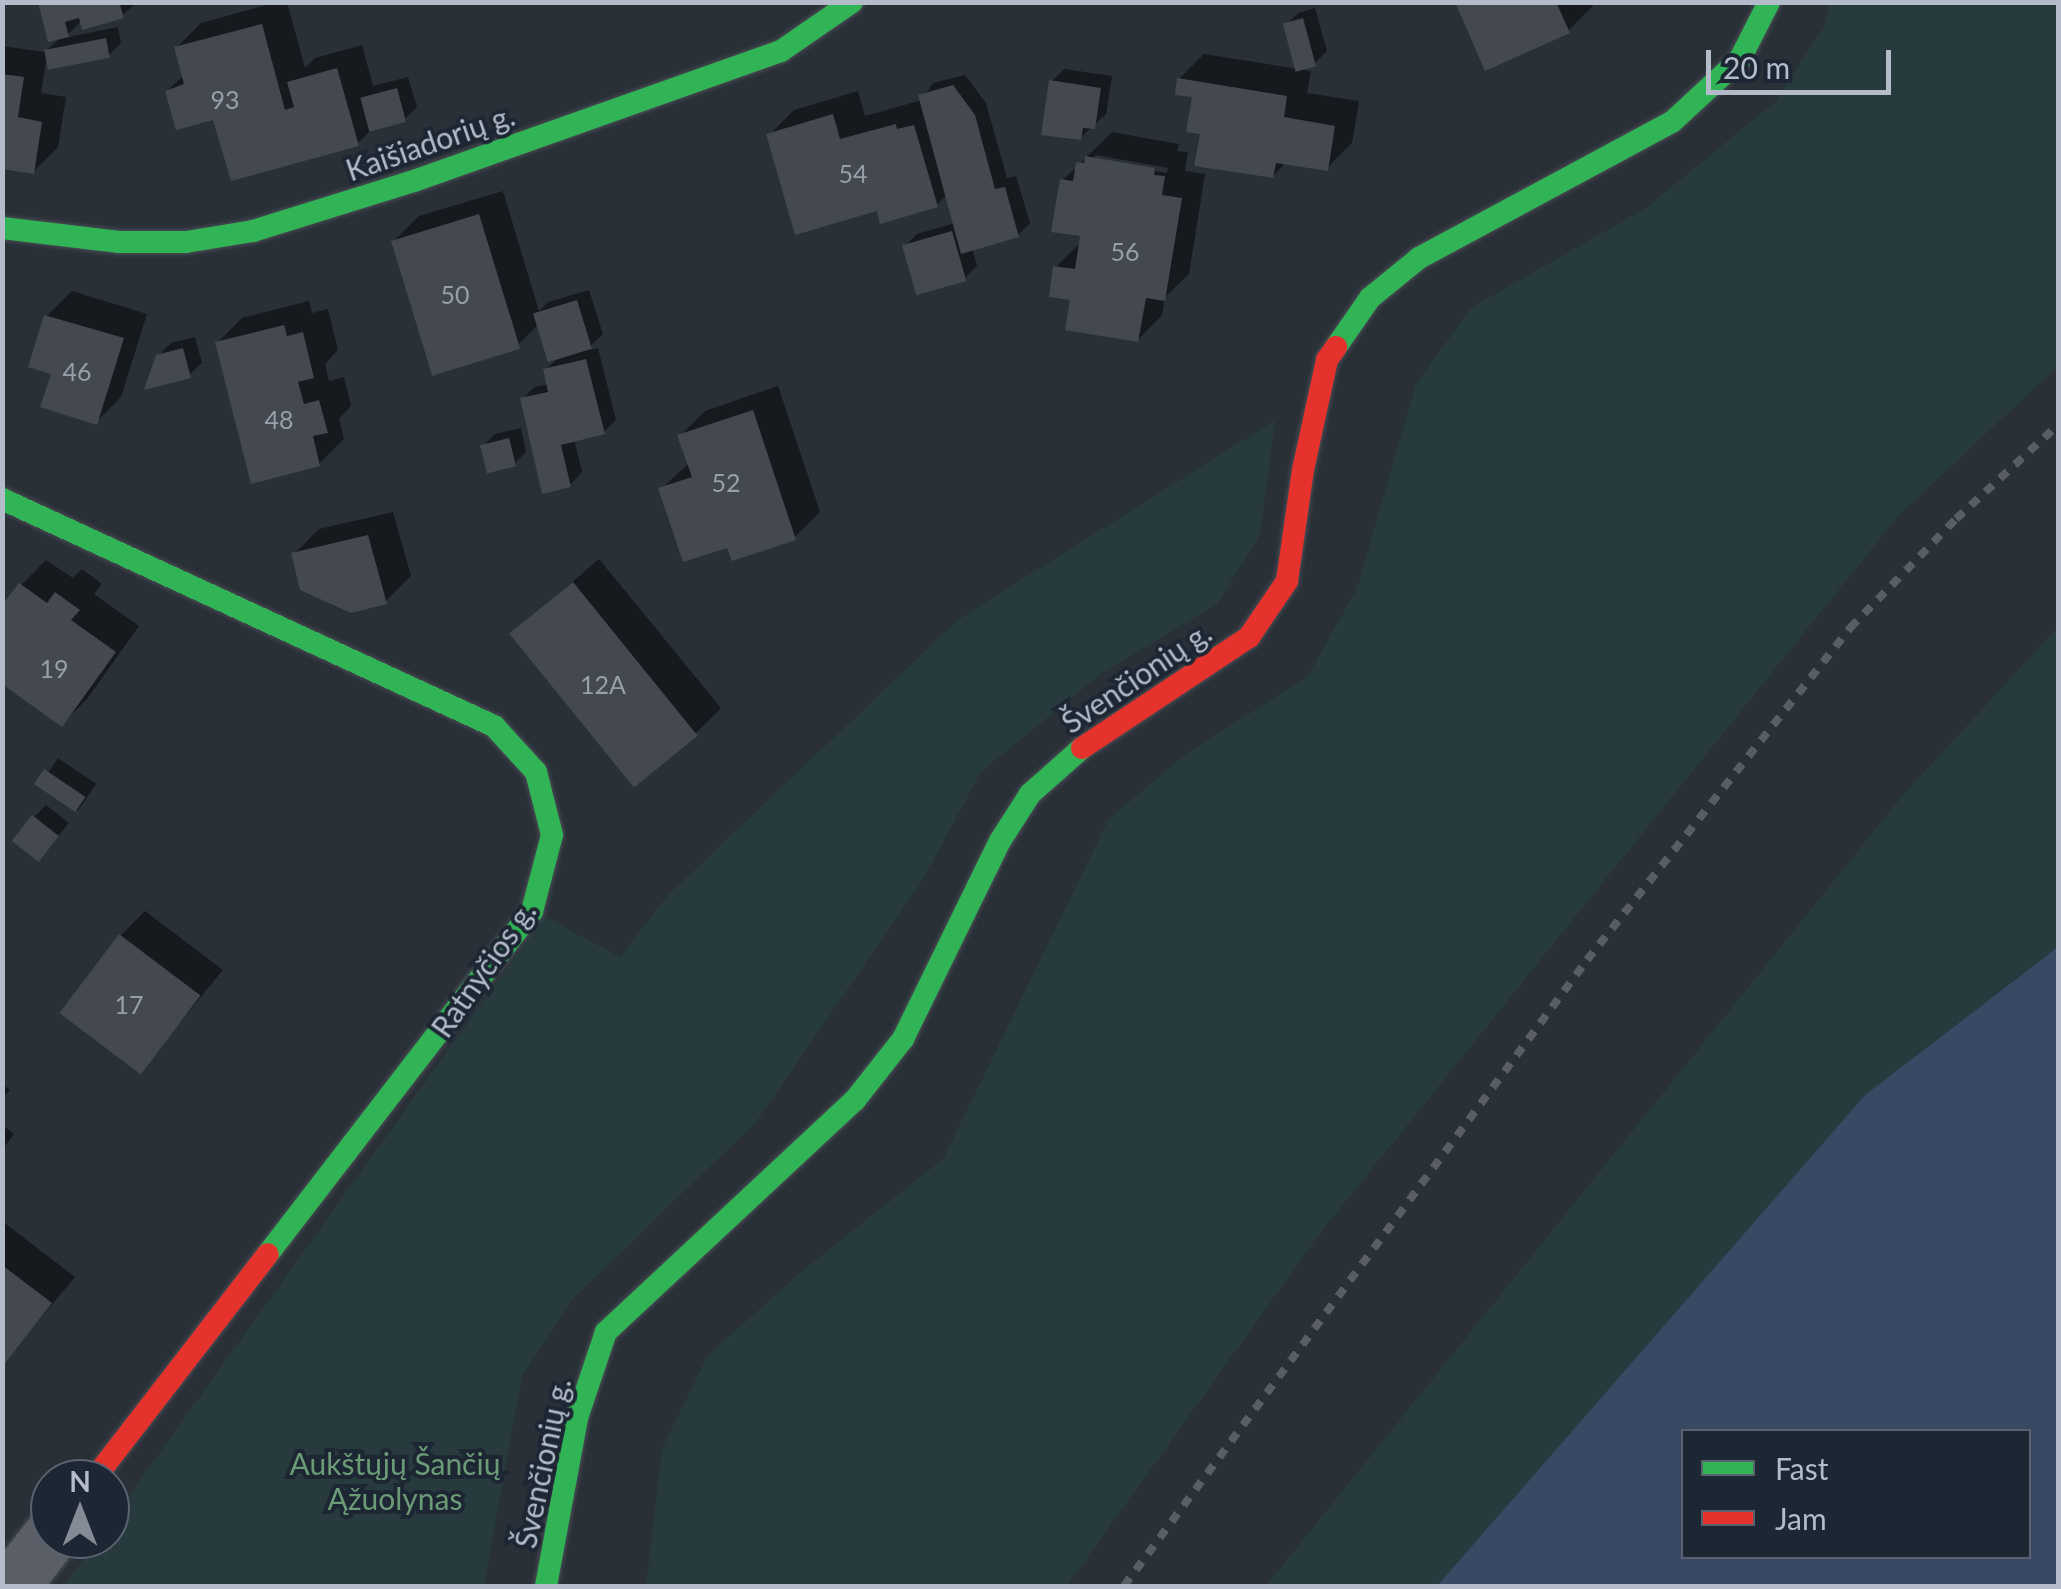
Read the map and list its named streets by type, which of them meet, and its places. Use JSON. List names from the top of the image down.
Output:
{
  "streets": {
    "street": ["Kaišiadorių g.", "Švenčionių g.", "Ratnyčios g."]
  },
  "parks": ["Aukštųjų Šančių Ąžuolynas"],
  "house_numbers": [
    "93",
    "54",
    "56",
    "50",
    "46",
    "48",
    "52",
    "19",
    "12A",
    "17"
  ],
  "legend": ["Fast", "Jam"],
  "scale_bar": "20 m",
  "north": "top"
}
